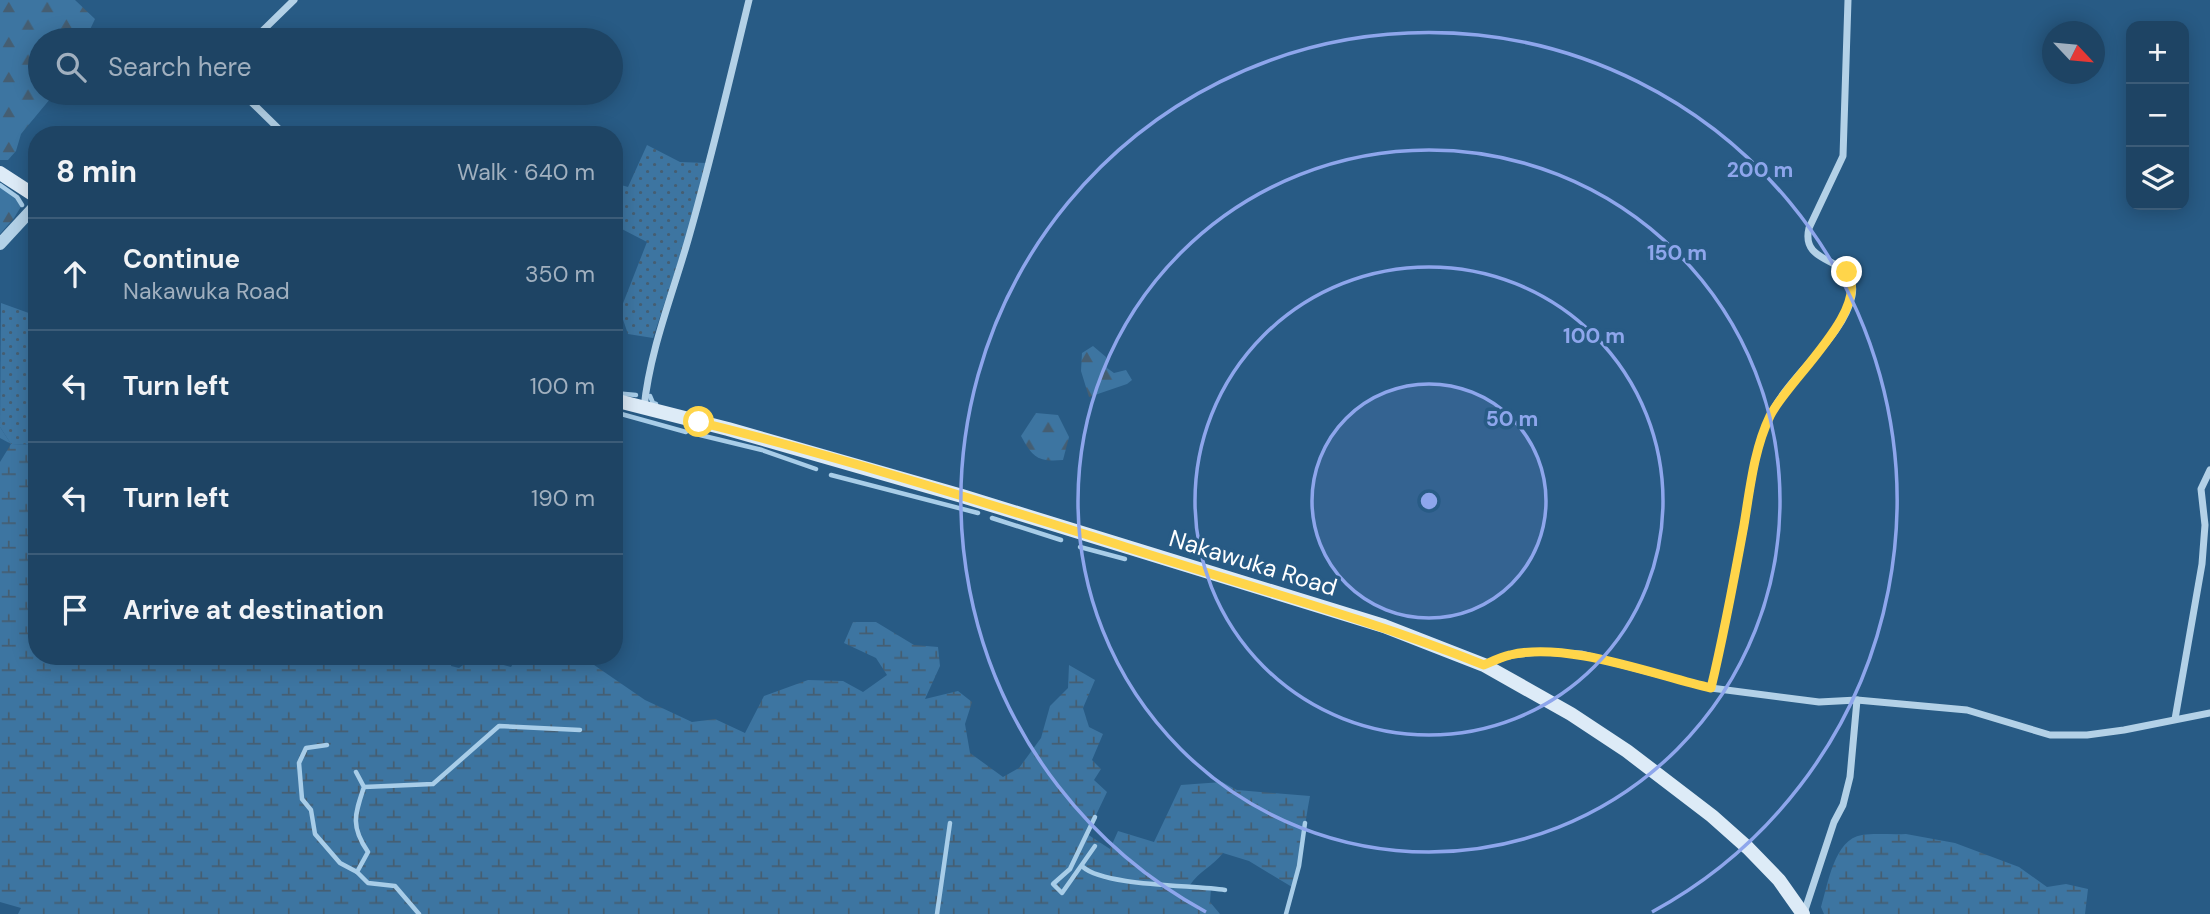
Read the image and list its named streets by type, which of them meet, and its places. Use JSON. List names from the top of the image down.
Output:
{
  "streets": {
    "main road": ["Nakawuka Road"]
  },
  "north": "bottom right",
  "page": {
    "map_buttons": ["+", "−"],
    "search": "Search here",
    "heading": ["8 min", "Walk · 640 m"],
    "list": [
      ["Continue", "Nakawuka Road", "350 m"],
      ["Turn left", "100 m"],
      ["Turn left", "190 m"],
      "Arrive at destination"
    ]
  },
  "rings": [
    "200 m",
    "150 m",
    "100 m",
    "50 m"
  ]
}
